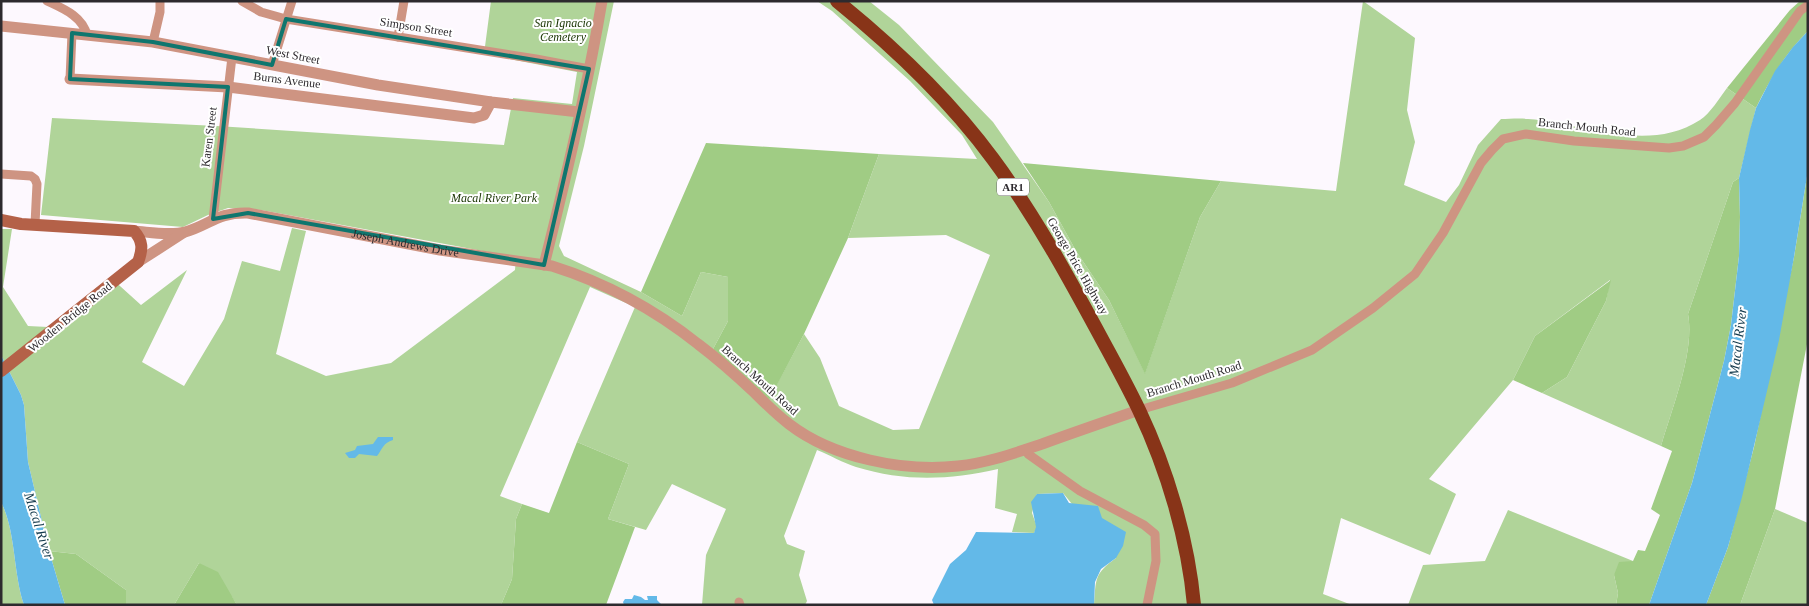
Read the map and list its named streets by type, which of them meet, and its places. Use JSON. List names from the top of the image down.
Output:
{
  "streets": {
    "highway": ["AR1", "George Price Highway"],
    "main road": ["Joseph Andrews Drive", "Wooden Bridge Road"],
    "street": [
      "Simpson Street",
      "West Street",
      "Burns Avenue",
      "Branch Mouth Road",
      "Karen Street"
    ]
  },
  "crossings": [
    ["West Street", "Burns Avenue"],
    ["West Street", "Karen Street"],
    ["Burns Avenue", "Karen Street"],
    ["Branch Mouth Road", "Joseph Andrews Drive"],
    ["Branch Mouth Road", "George Price Highway"],
    ["Karen Street", "Joseph Andrews Drive"]
  ],
  "water": ["Macal River"],
  "parks": ["San Ignacio Cemetery", "Macal River Park"]
}
